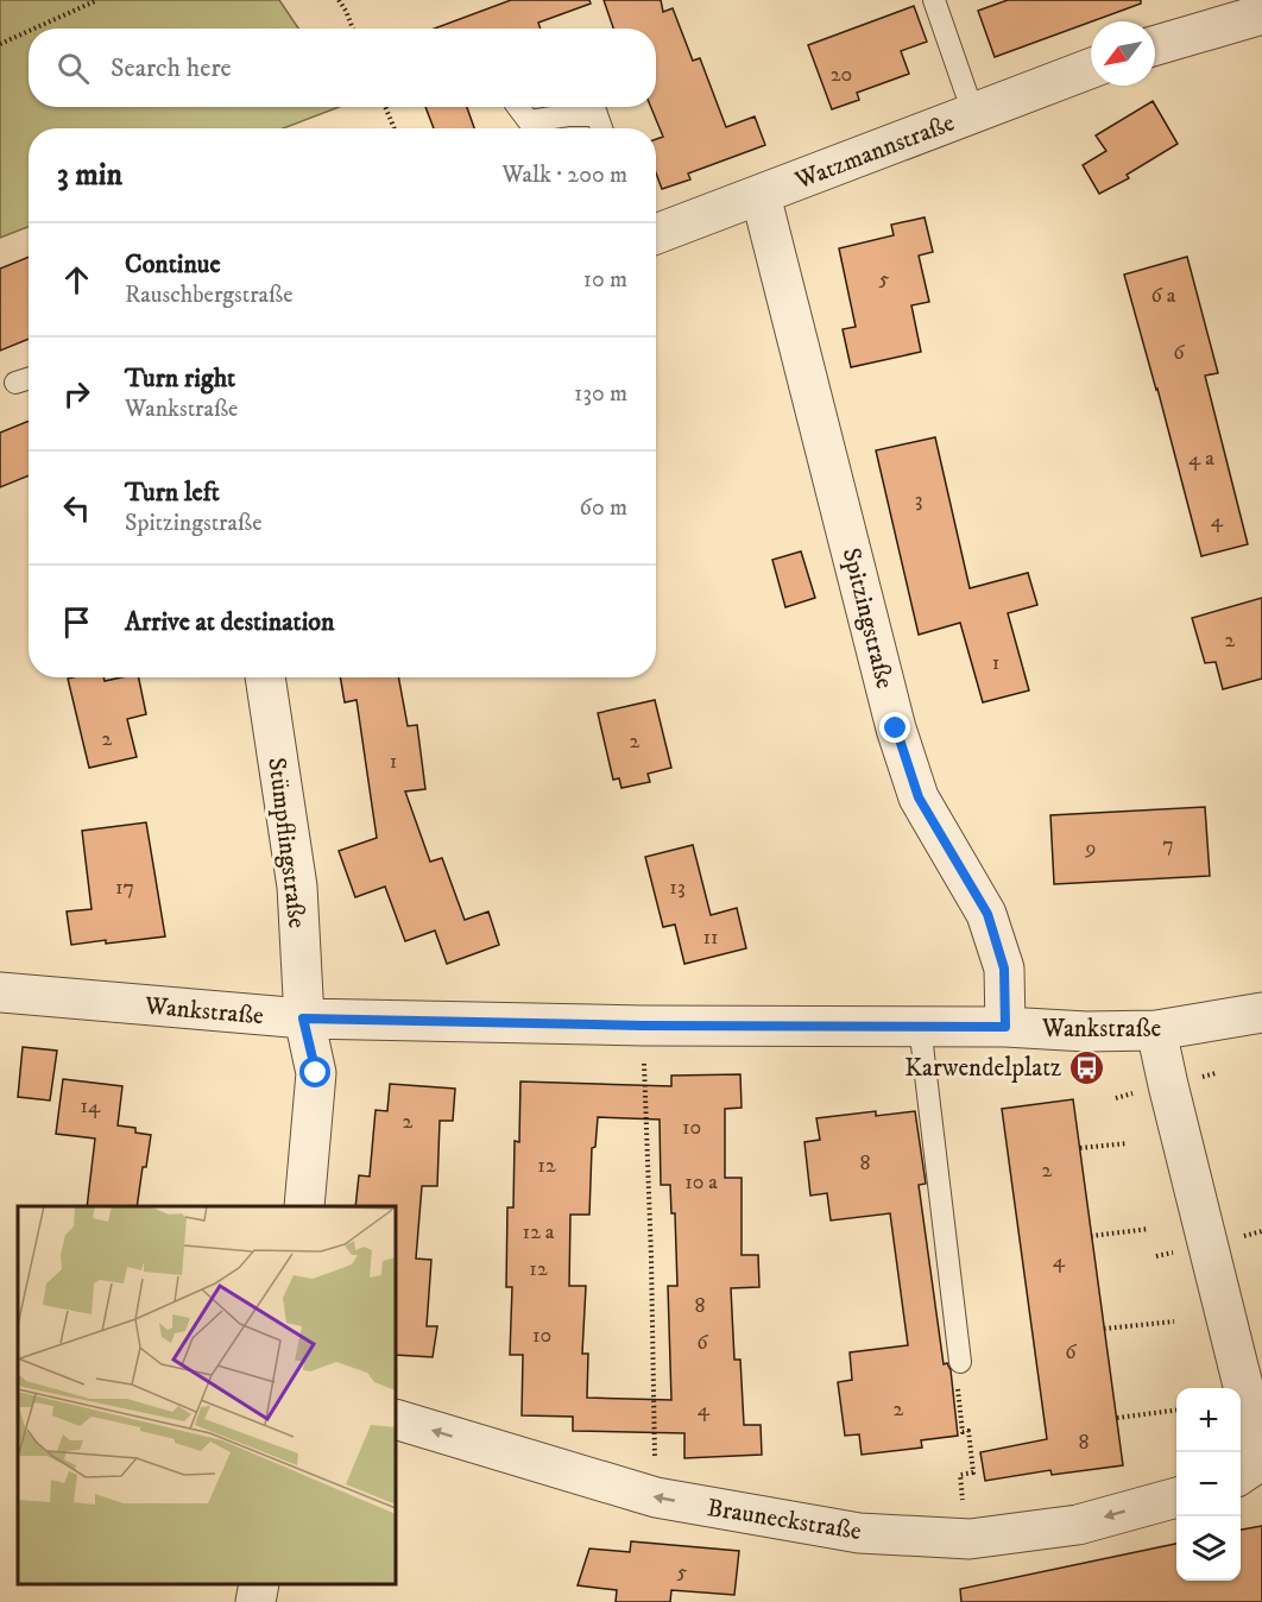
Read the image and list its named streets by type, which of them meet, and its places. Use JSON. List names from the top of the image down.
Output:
{
  "streets": {
    "street": [
      "Watzmannstraße",
      "Spitzingstraße",
      "Stümpflingstraße",
      "Wankstraße",
      "Brauneckstraße"
    ]
  },
  "crossings": [
    ["Watzmannstraße", "Spitzingstraße"],
    ["Spitzingstraße", "Wankstraße"],
    ["Stümpflingstraße", "Wankstraße"]
  ],
  "one_way": ["Brauneckstraße"],
  "places": {
    "bus stop": ["Karwendelplatz"]
  },
  "house_numbers": [
    "20",
    "5",
    "6 a",
    "6",
    "4 a",
    "3",
    "4",
    "2",
    "1",
    "2",
    "2",
    "1",
    "7",
    "9",
    "17",
    "13",
    "11",
    "14",
    "2",
    "10",
    "8",
    "12",
    "2",
    "10 a",
    "12 a",
    "4",
    "12",
    "8",
    "10",
    "6",
    "6",
    "4",
    "2",
    "8",
    "5"
  ],
  "north": "bottom left",
  "page": {
    "search": "Search here",
    "heading": ["3 min", "Walk · 200 m"],
    "list": [
      ["Continue", "Rauschbergstraße", "10 m"],
      ["Turn right", "Wankstraße", "130 m"],
      ["Turn left", "Spitzingstraße", "60 m"],
      "Arrive at destination"
    ],
    "map_buttons": ["+", "−"]
  }
}
